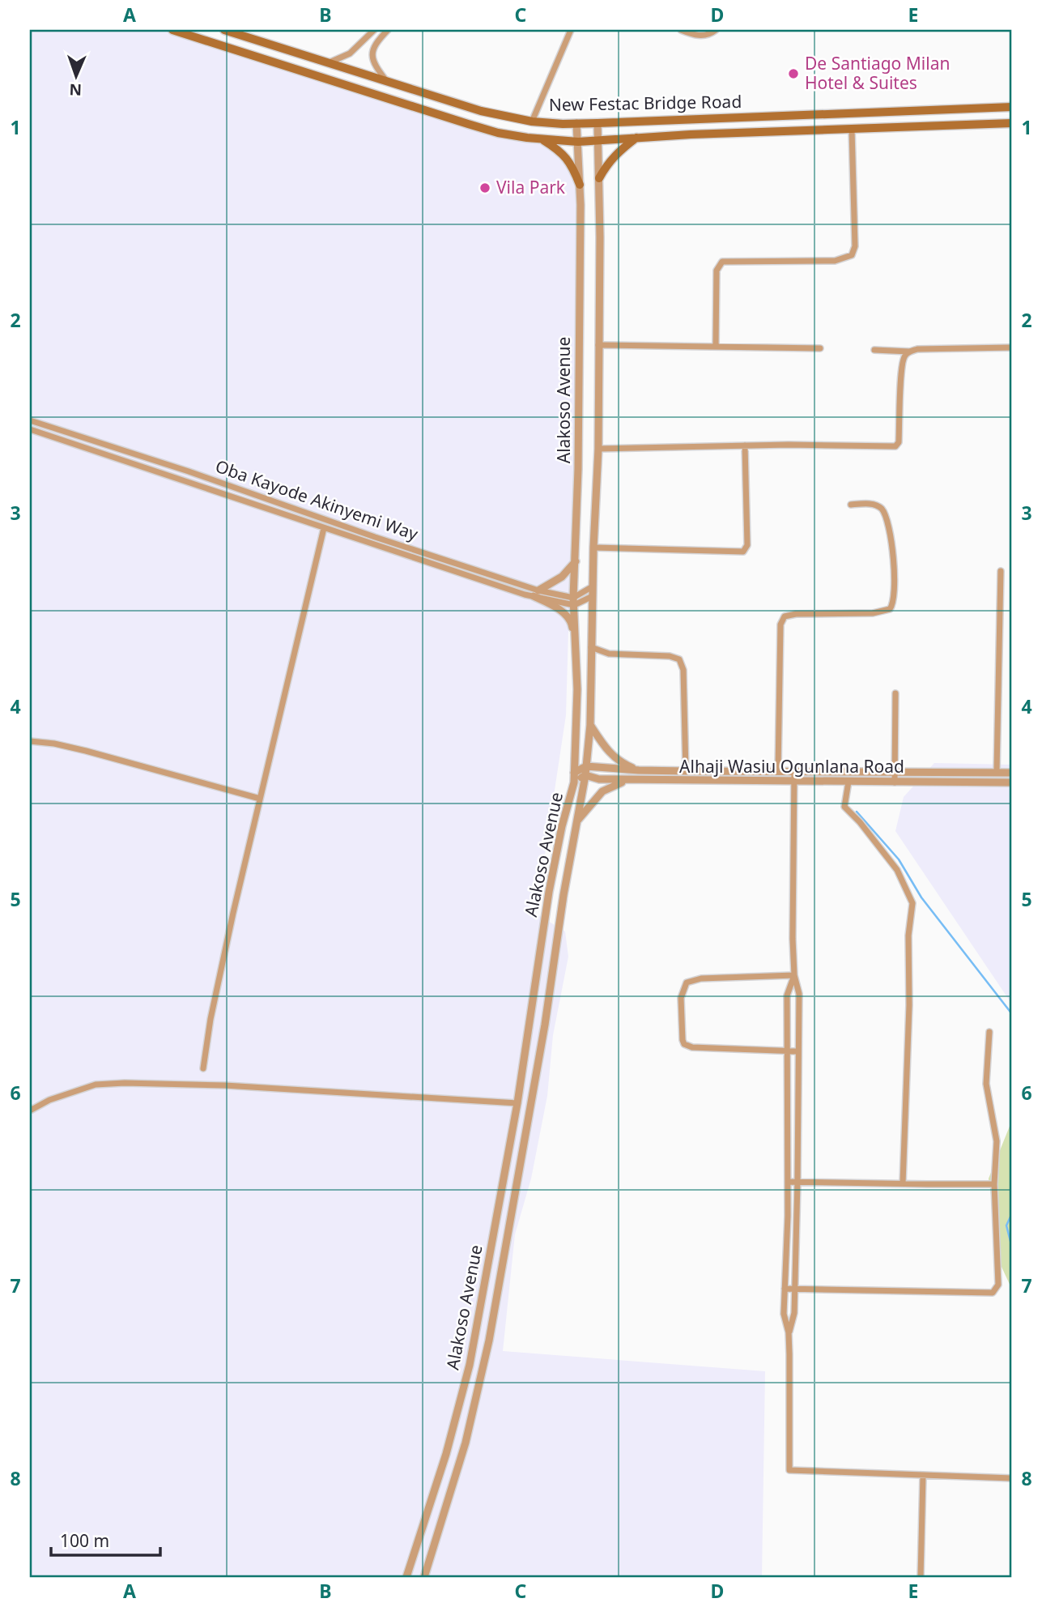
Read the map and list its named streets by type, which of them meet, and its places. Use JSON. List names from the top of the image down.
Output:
{
  "streets": {
    "main road": ["New Festac Bridge Road"],
    "street": ["Alakoso Avenue", "Oba Kayode Akinyemi Way", "Alhaji Wasiu Ogunlana Road"]
  },
  "crossings": [
    ["New Festac Bridge Road", "Alakoso Avenue"],
    ["Alakoso Avenue", "Oba Kayode Akinyemi Way"],
    ["Alakoso Avenue", "Alhaji Wasiu Ogunlana Road"]
  ],
  "places": ["De Santiago Milan Hotel & Suites", "Vila Park"],
  "scale_bar": "100 m",
  "north": "bottom",
  "grid": {
    "columns": [
      "A",
      "B",
      "C",
      "D",
      "E"
    ],
    "rows": [
      "1",
      "2",
      "3",
      "4",
      "5",
      "6",
      "7",
      "8"
    ]
  }
}
